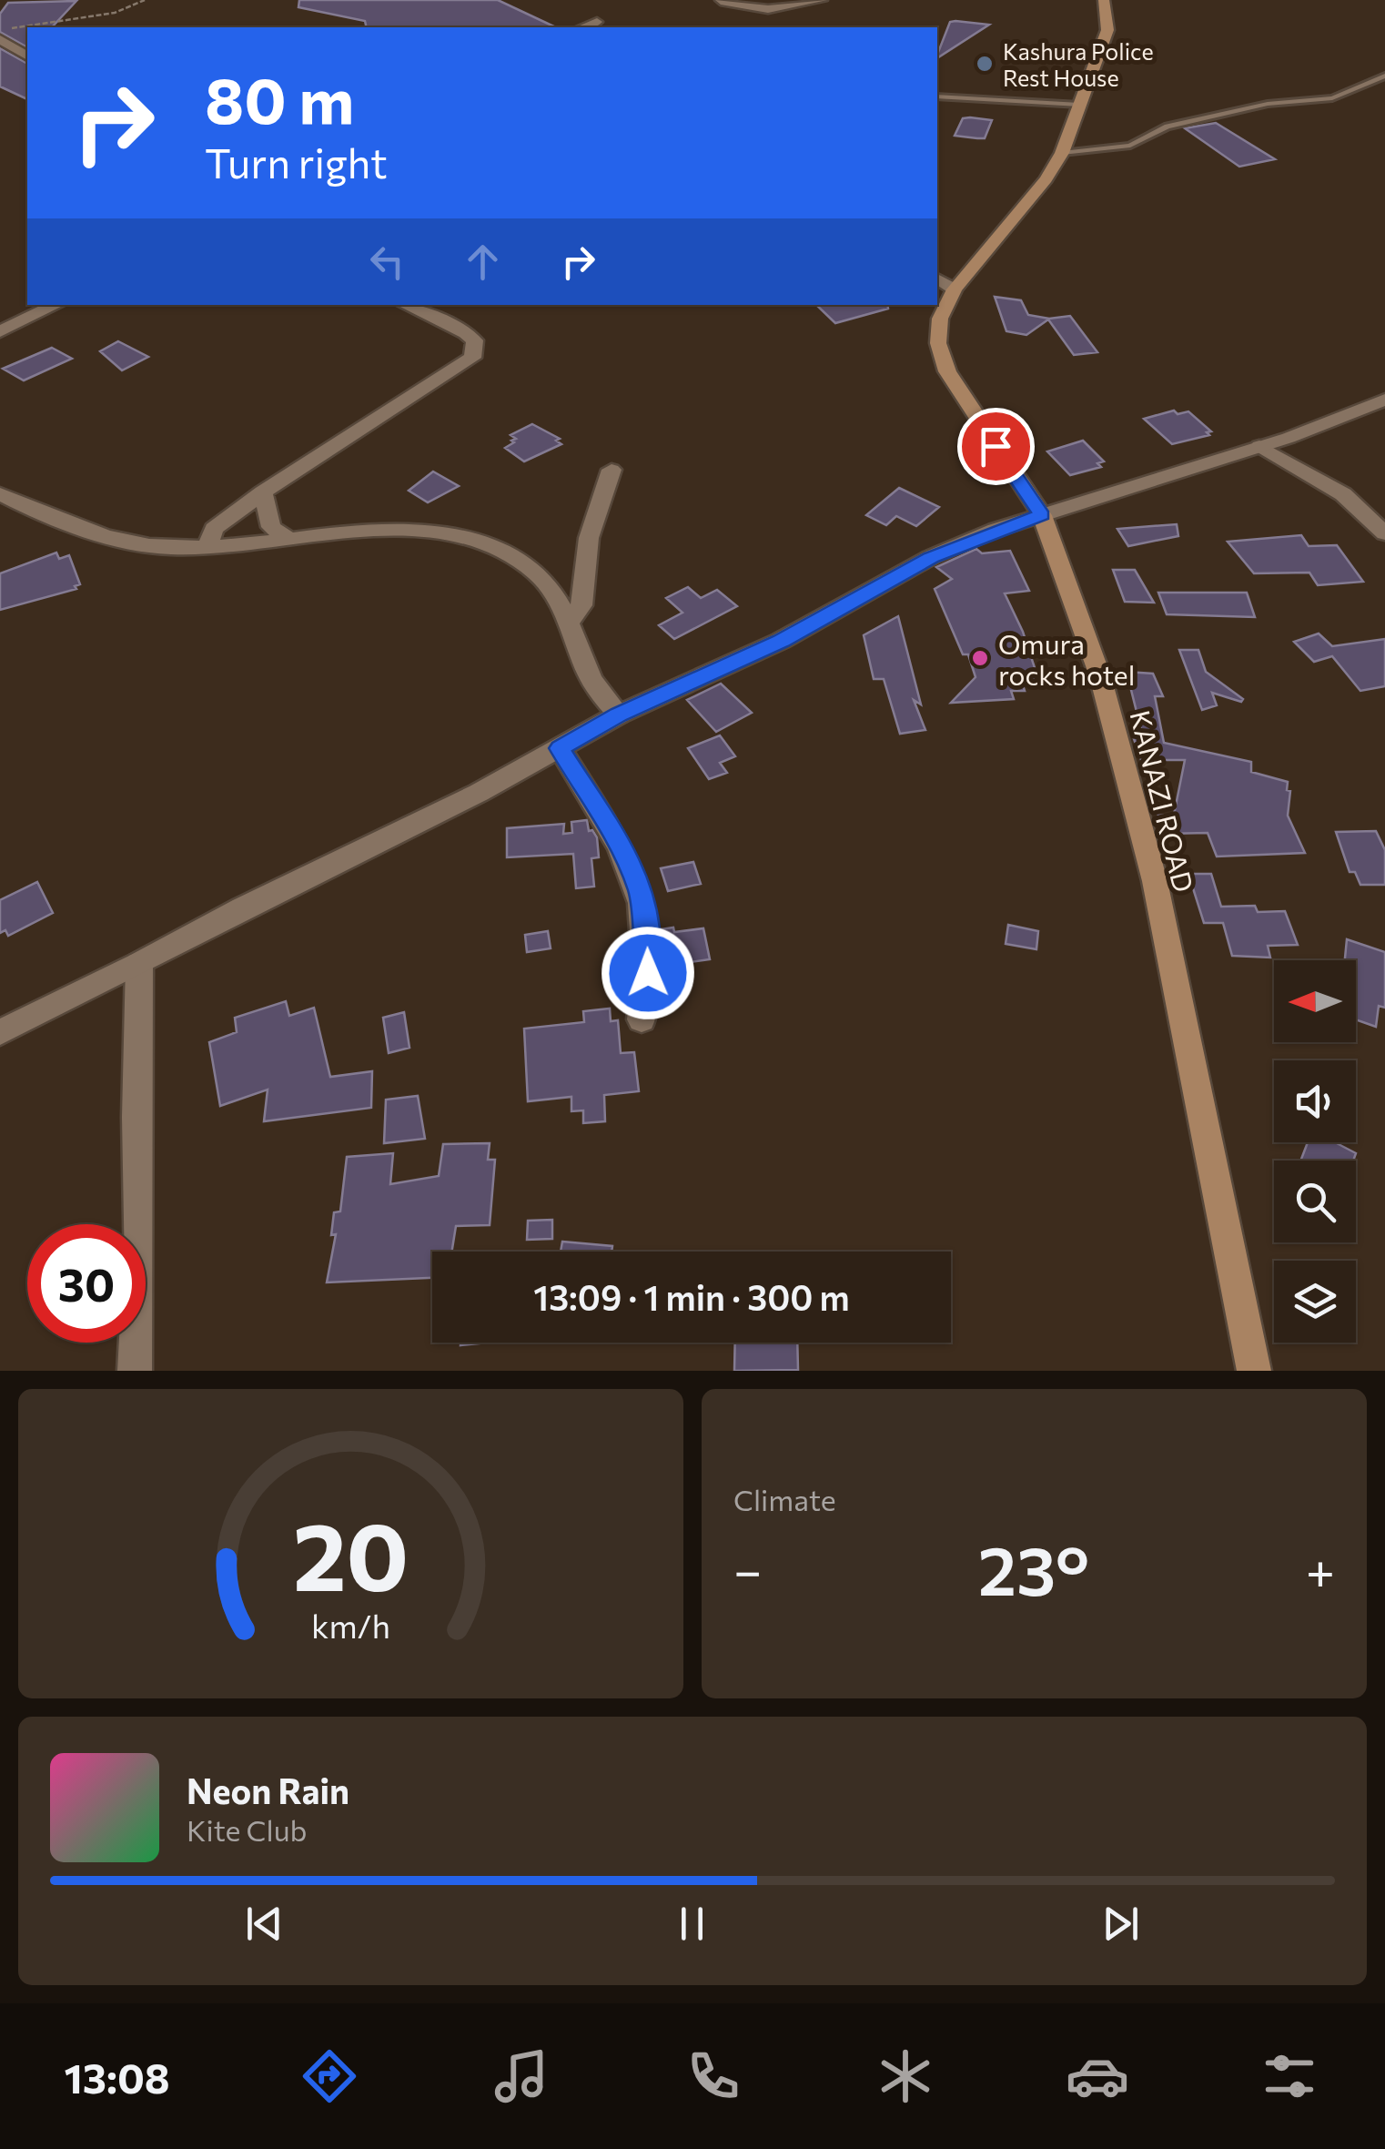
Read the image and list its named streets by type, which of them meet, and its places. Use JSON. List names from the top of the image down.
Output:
{
  "streets": {
    "main road": ["KANAZI ROAD"]
  },
  "places": ["Kashura Police Rest House", "Omura rocks hotel"],
  "north": "left",
  "page": {
    "turn": ["80 m", "Turn right"],
    "limit": "30",
    "trip": "13:09 · 1 min · 300 m",
    "tile": "Climate",
    "heat": ["−", "23°", "+"],
    "song": ["Neon Rain", "Kite Club"],
    "tabs": "13:08",
    "gauge": ["20", "km/h"]
  }
}
